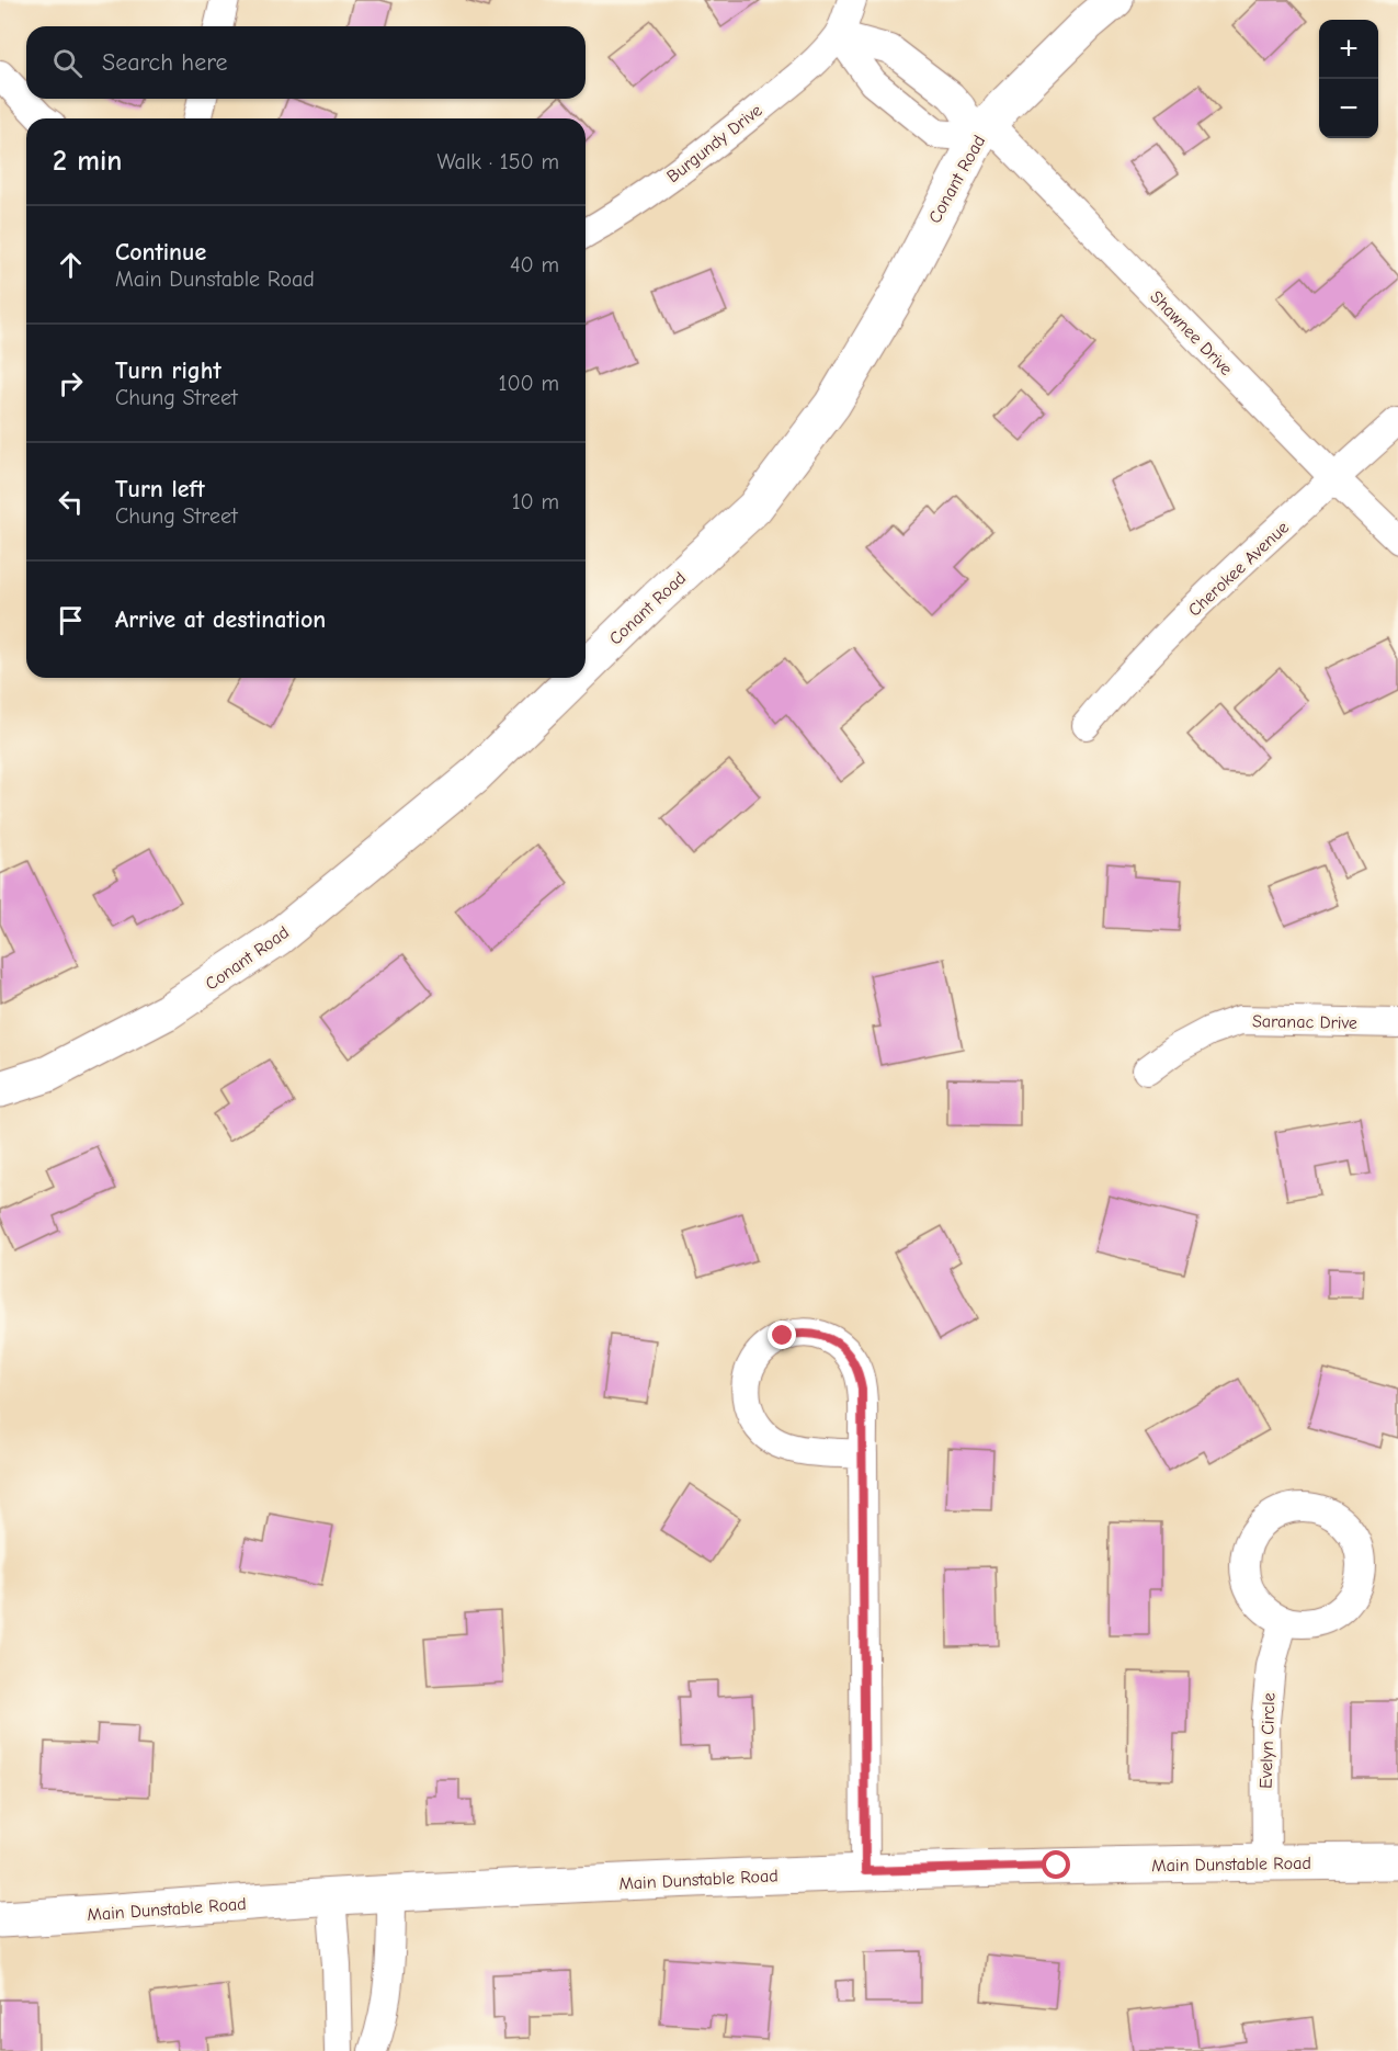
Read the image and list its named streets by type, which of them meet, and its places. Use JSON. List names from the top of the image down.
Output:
{
  "streets": {
    "street": [
      "Burgundy Drive",
      "Conant Road",
      "Shawnee Drive",
      "Cherokee Avenue",
      "Saranac Drive",
      "Evelyn Circle",
      "Main Dunstable Road"
    ]
  },
  "crossings": [
    ["Conant Road", "Shawnee Drive"],
    ["Shawnee Drive", "Cherokee Avenue"],
    ["Evelyn Circle", "Main Dunstable Road"]
  ],
  "page": {
    "map_buttons": ["+", "−"],
    "search": "Search here",
    "heading": ["2 min", "Walk · 150 m"],
    "list": [
      ["Continue", "Main Dunstable Road", "40 m"],
      ["Turn right", "Chung Street", "100 m"],
      ["Turn left", "Chung Street", "10 m"],
      "Arrive at destination"
    ]
  }
}
